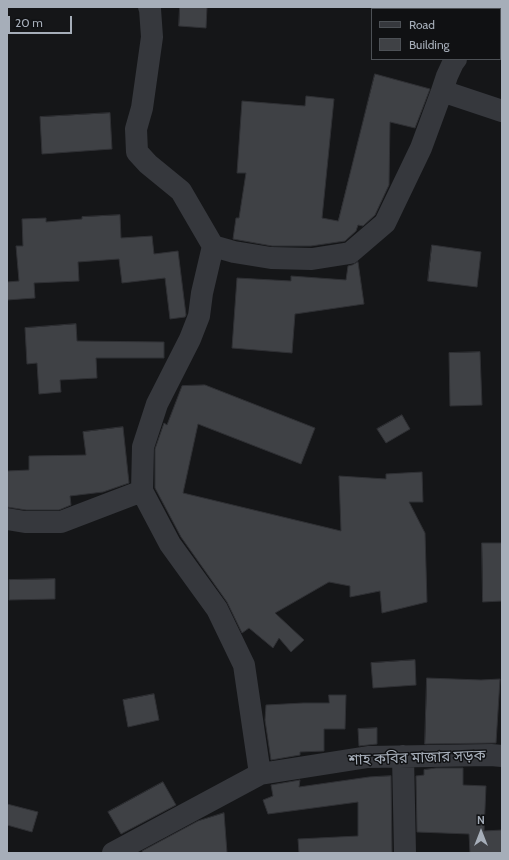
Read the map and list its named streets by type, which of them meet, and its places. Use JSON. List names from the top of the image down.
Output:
{
  "streets": {
    "street": ["শাহ কবির মাজার সড়ক"]
  },
  "legend": ["Road", "Building"],
  "scale_bar": "20 m",
  "north": "top"
}
